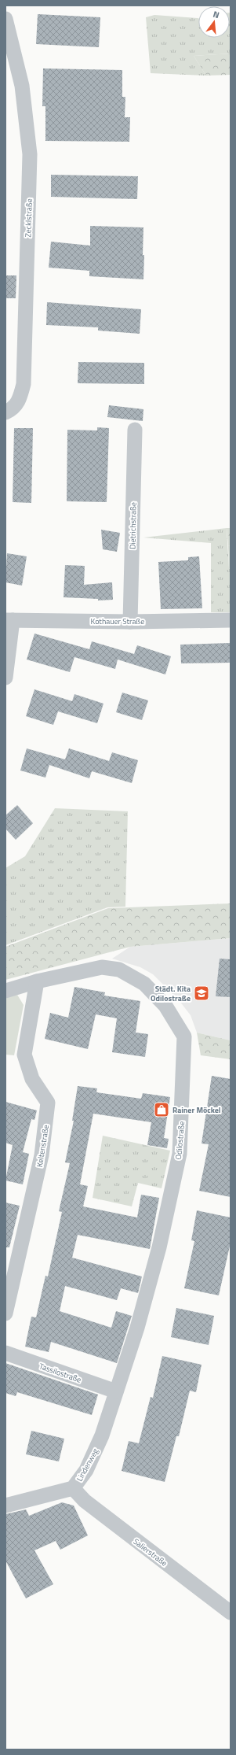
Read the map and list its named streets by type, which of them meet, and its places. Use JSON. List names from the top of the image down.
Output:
{
  "streets": {
    "street": [
      "Zecklstraße",
      "Dietrichstraße",
      "Kothauer Straße",
      "Odilostraße",
      "Keltenstraße",
      "Tassilostraße",
      "Lindenweg",
      "Salierstraße"
    ]
  },
  "crossings": [
    ["Dietrichstraße", "Kothauer Straße"],
    ["Odilostraße", "Keltenstraße"],
    ["Odilostraße", "Tassilostraße"],
    ["Odilostraße", "Lindenweg"],
    ["Tassilostraße", "Lindenweg"],
    ["Lindenweg", "Salierstraße"]
  ],
  "places": {
    "school or university": ["Städt. Kita Odilostraße"],
    "shop": ["Rainer Möckel"]
  },
  "north": "top"
}
